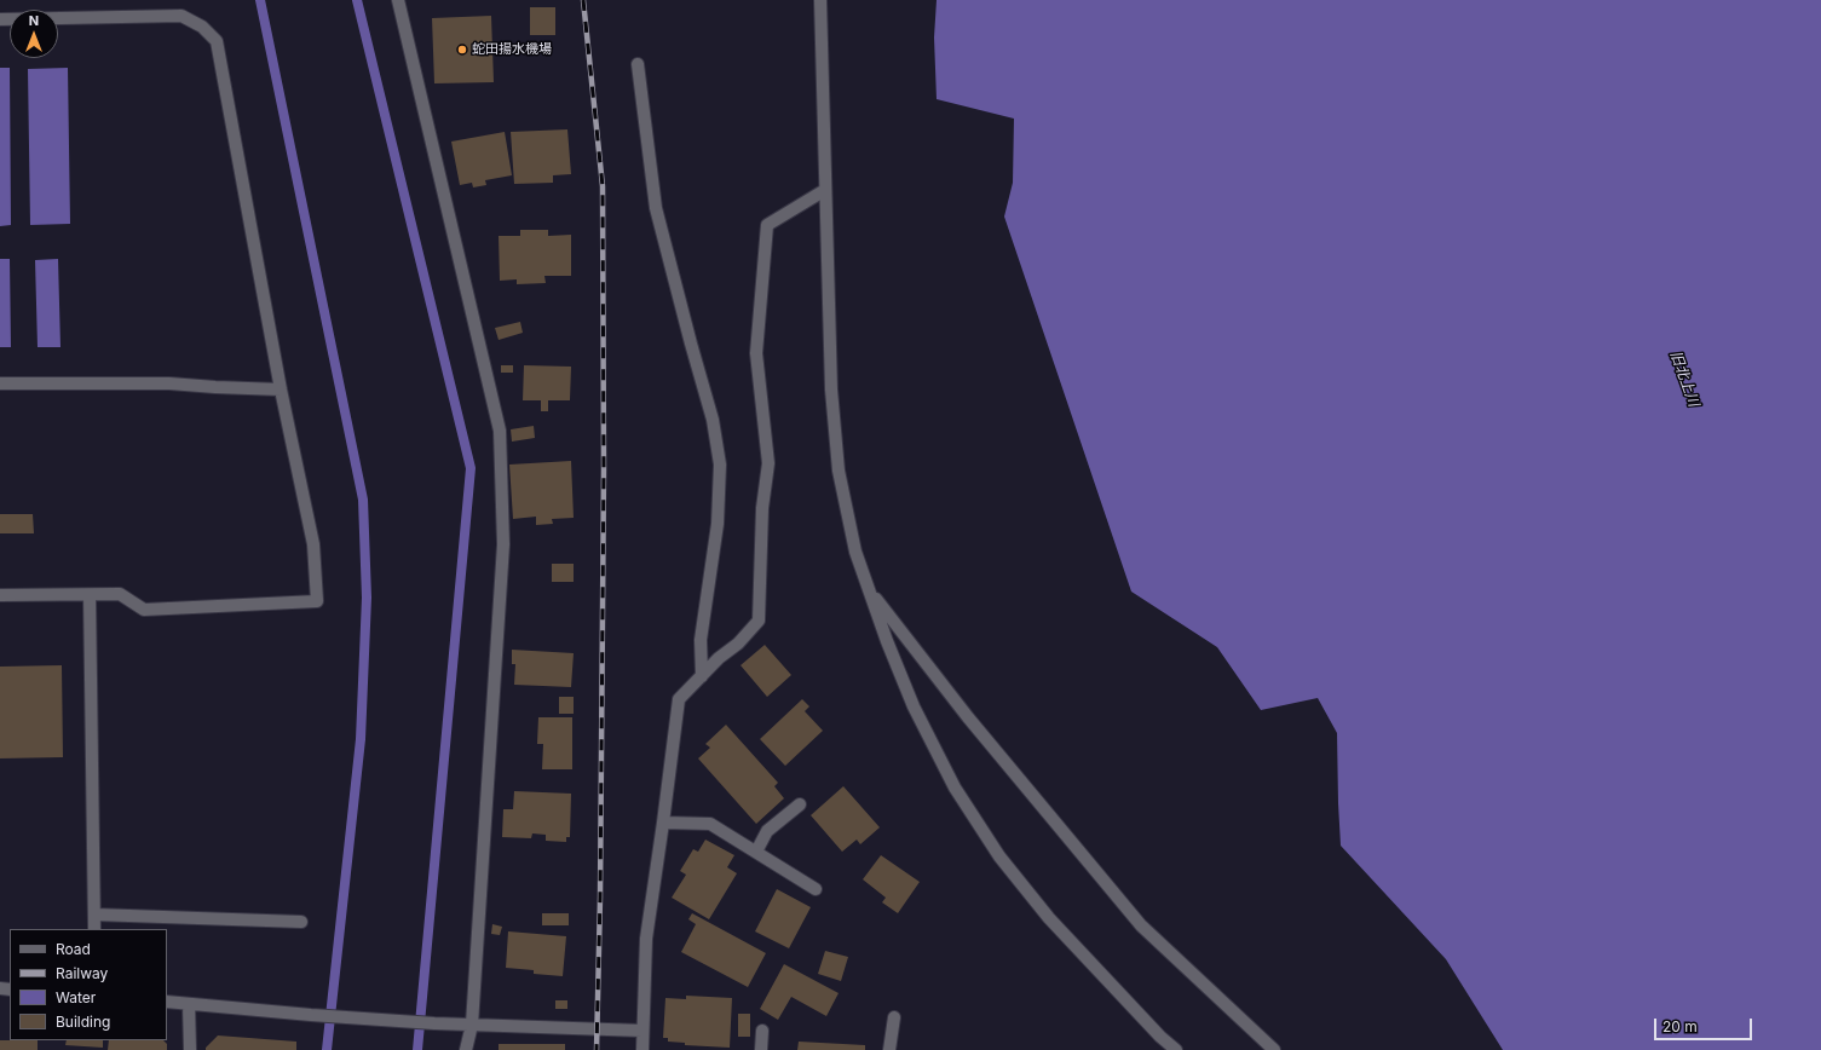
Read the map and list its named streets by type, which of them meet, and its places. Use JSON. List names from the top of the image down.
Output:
{
  "water": ["旧北上川"],
  "places": ["蛇田揚水機場"],
  "legend": [
    "Road",
    "Railway",
    "Water",
    "Building"
  ],
  "scale_bar": "20 m",
  "north": "top"
}
